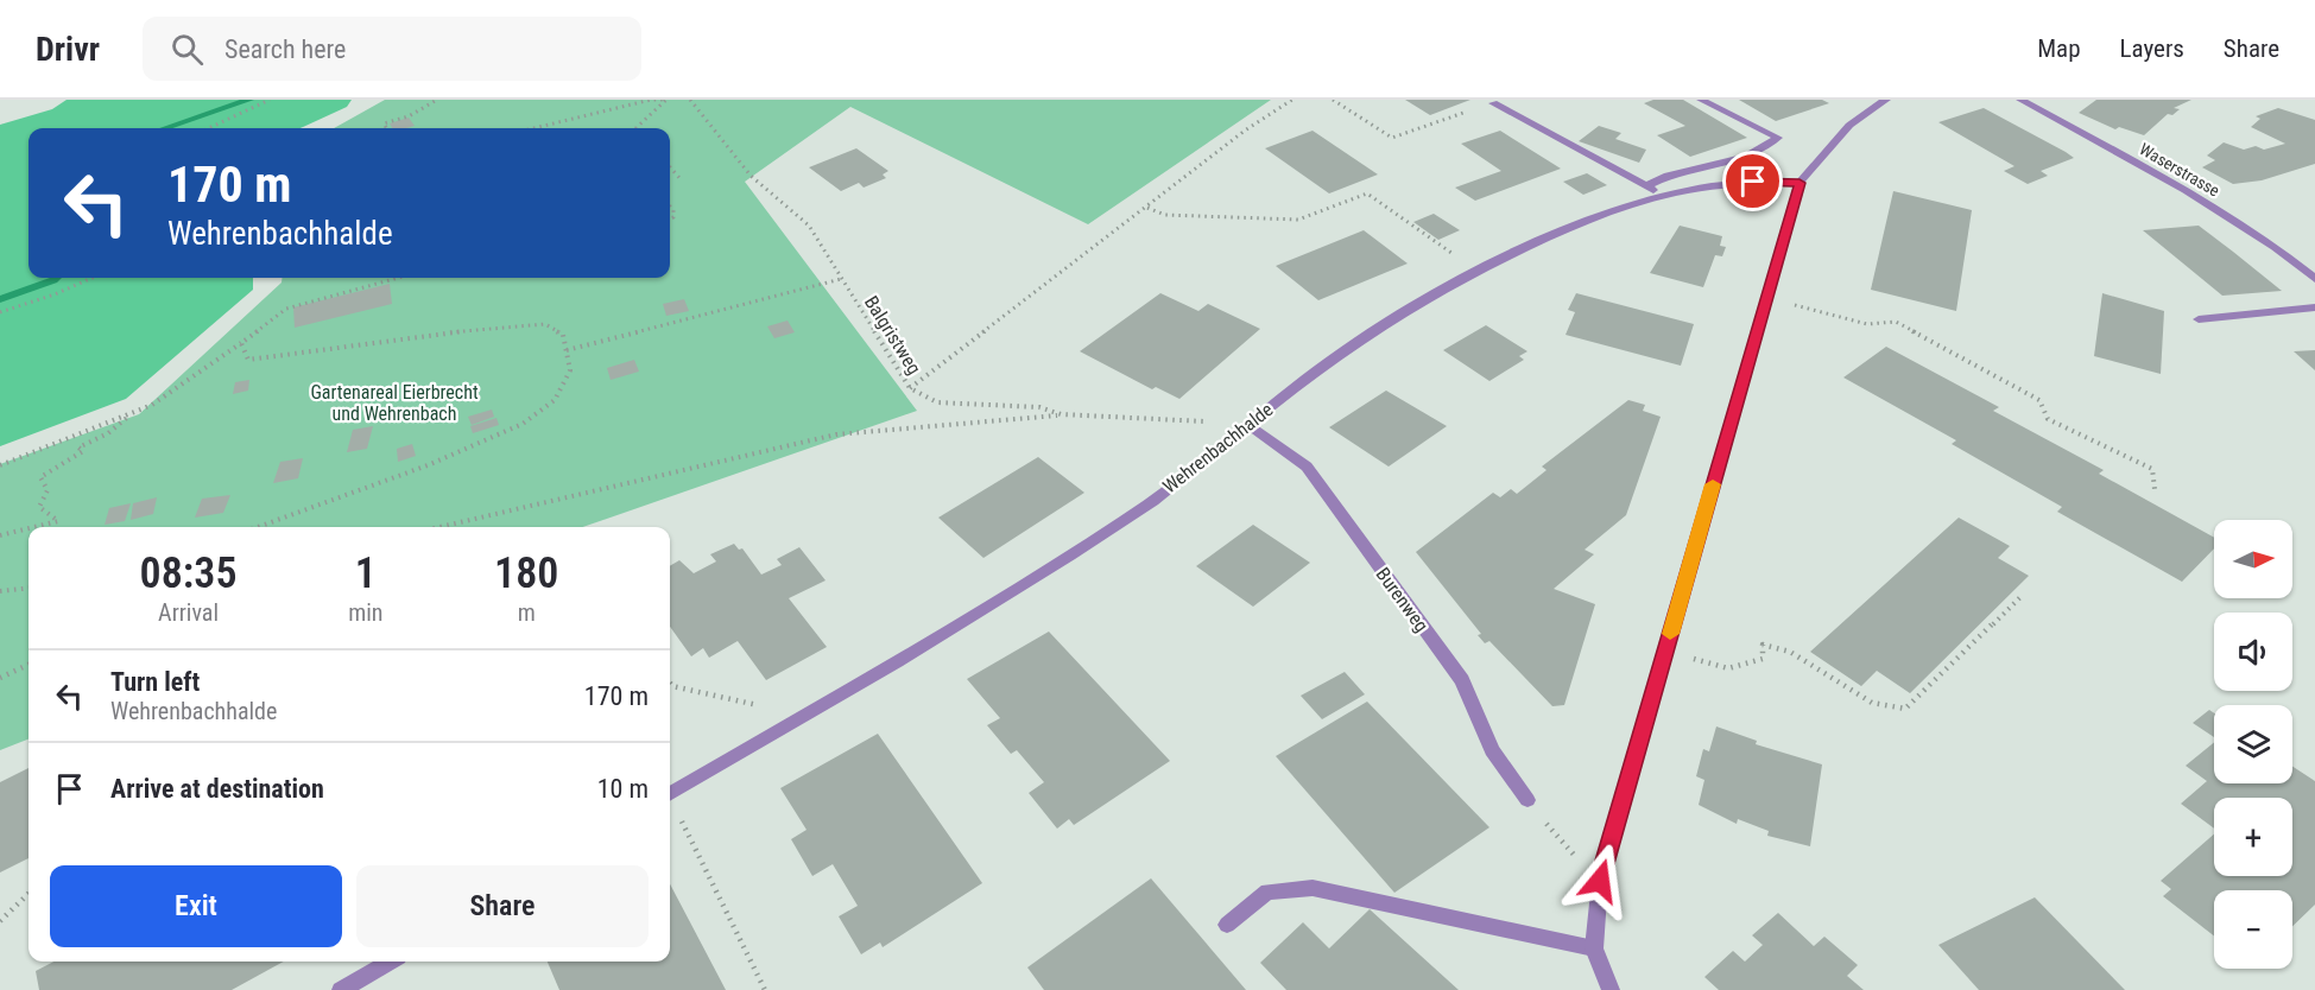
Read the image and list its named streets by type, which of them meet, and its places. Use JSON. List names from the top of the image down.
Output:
{
  "streets": {
    "street": ["Waserstrasse", "Wehrenbachhalde", "Burenweg"],
    "path": ["Balgristweg"]
  },
  "crossings": [
    ["Balgristweg", "Wehrenbachhalde"],
    ["Balgristweg", "Burenweg"],
    ["Wehrenbachhalde", "Burenweg"]
  ],
  "parks": ["Gartenareal Eierbrecht und Wehrenbach"],
  "north": "right",
  "page": {
    "header": "Drivr",
    "search": "Search here",
    "nav": ["Map", "Layers", "Share"],
    "turn": ["170 m", "Wehrenbachhalde"],
    "map_buttons": ["+", "−"],
    "eta": [
      "08:35",
      "Arrival",
      "1",
      "min",
      "180",
      "m"
    ],
    "list": [
      {
        "name": "Turn left",
        "note": "Wehrenbachhalde",
        "value": "170 m"
      },
      {
        "name": "Arrive at destination",
        "value": "10 m"
      }
    ],
    "buttons": ["Exit", "Share"]
  }
}
